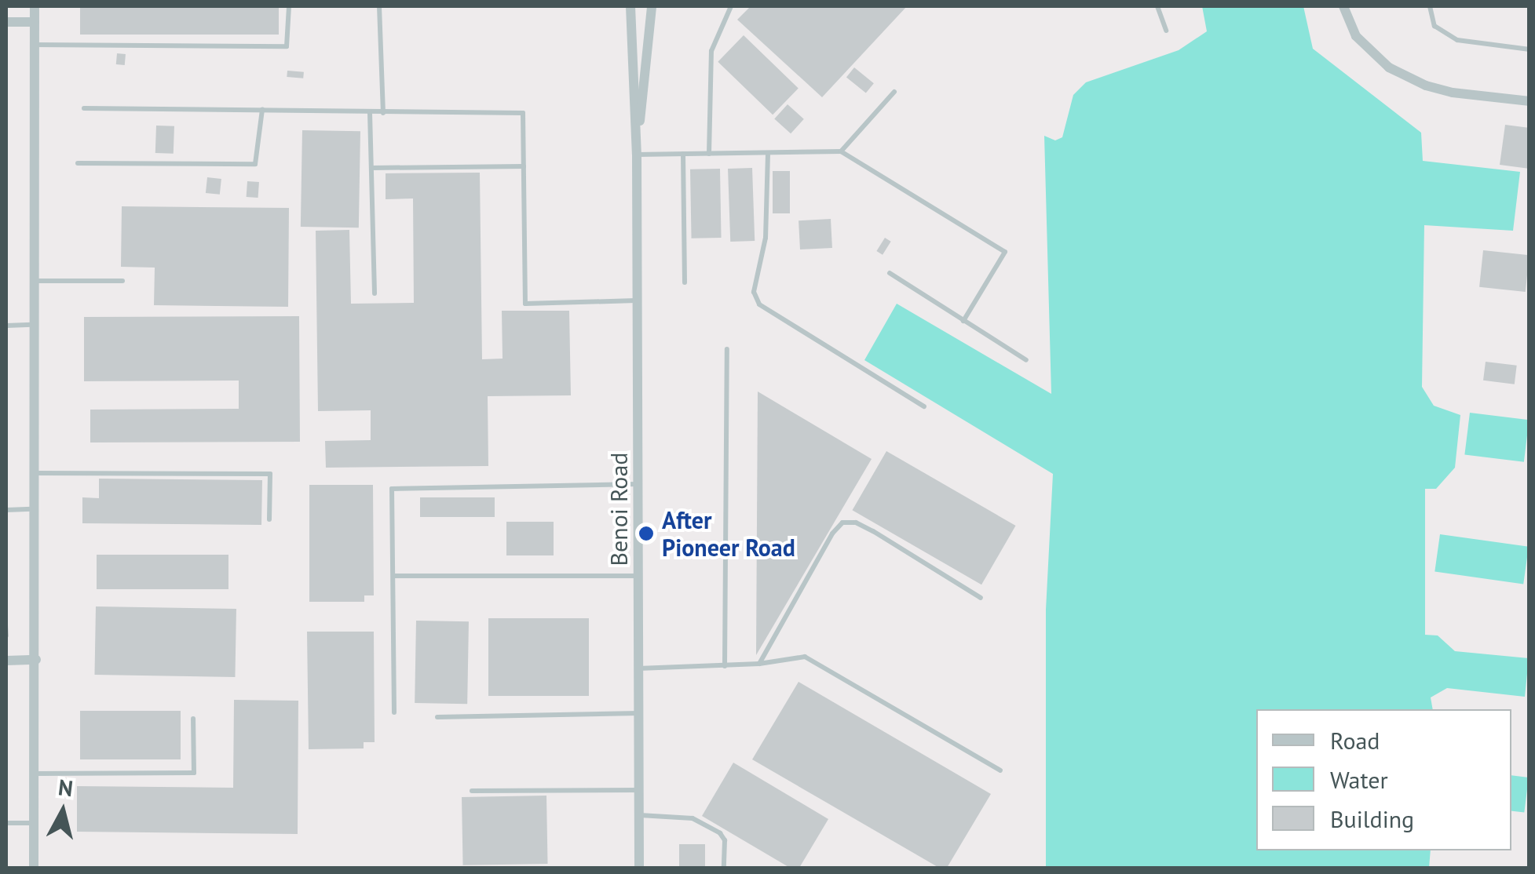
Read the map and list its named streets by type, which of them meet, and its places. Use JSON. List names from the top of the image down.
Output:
{
  "streets": {
    "street": ["Benoi Road"]
  },
  "places": ["After Pioneer Road"],
  "legend": ["Road", "Water", "Building"],
  "north": "top"
}
